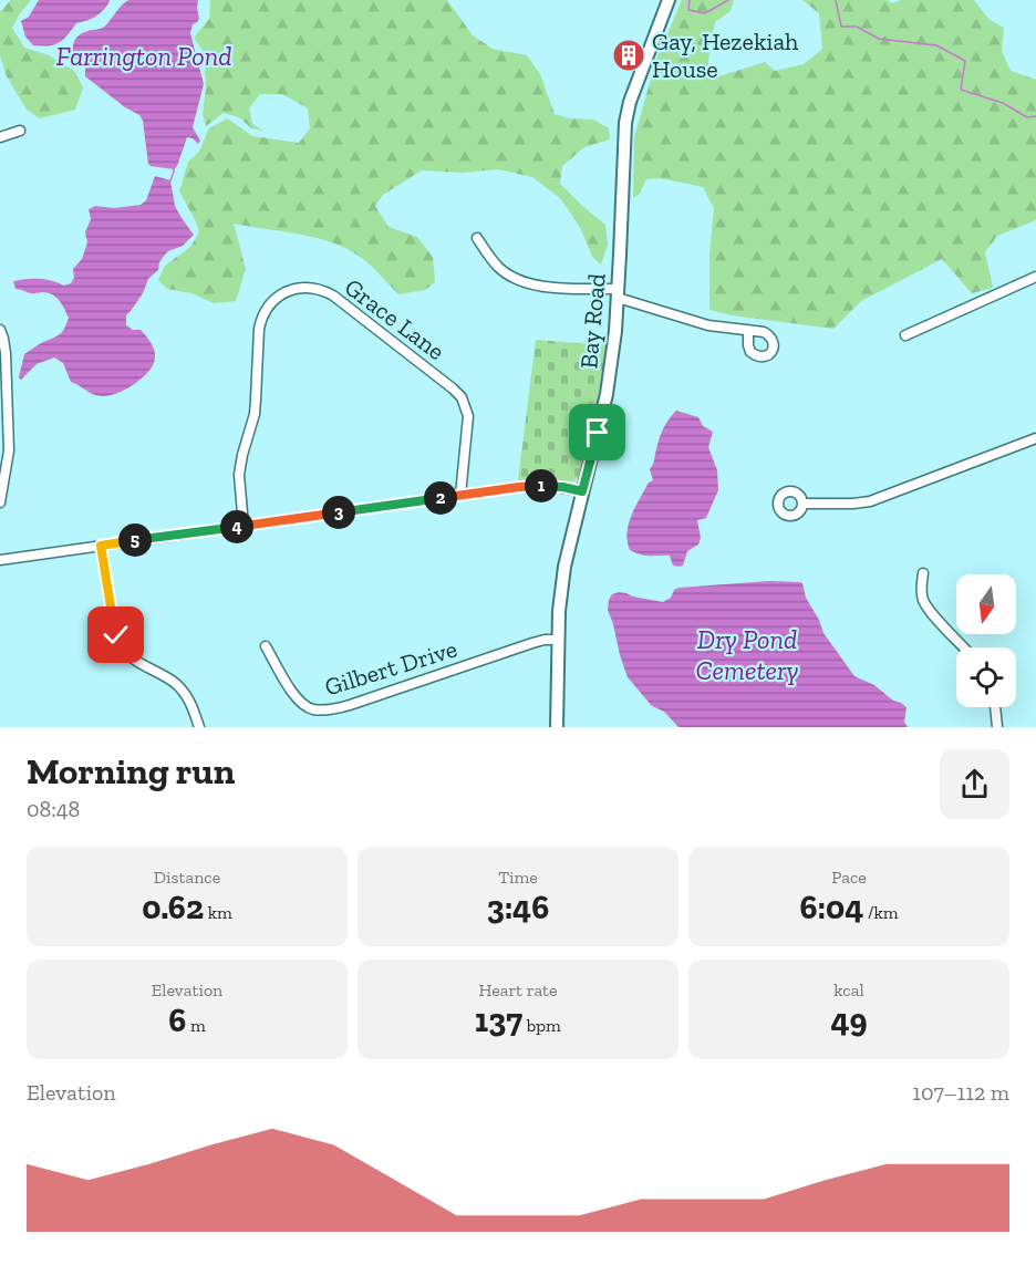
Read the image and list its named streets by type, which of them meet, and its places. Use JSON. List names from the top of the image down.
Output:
{
  "streets": {
    "main road": ["Bay Road"],
    "street": ["Grace Lane", "Gilbert Drive"]
  },
  "crossings": [
    ["Bay Road", "Gilbert Drive"]
  ],
  "water": ["Farrington Pond", "Dry Pond Cemetery"],
  "places": {
    "building": ["Gay, Hezekiah House"]
  },
  "north": "bottom",
  "page": {
    "pins": [
      "1",
      "2",
      "3",
      "4",
      "5"
    ],
    "heading": ["Morning run", "08:48"],
    "stats": [
      ["Distance", "0.62 km"],
      ["Time", "3:46"],
      ["Pace", "6:04 /km"],
      ["Elevation", "6 m"],
      ["Heart rate", "137 bpm"],
      ["kcal", "49"]
    ],
    "chart": ["Elevation", "107–112 m"]
  }
}
